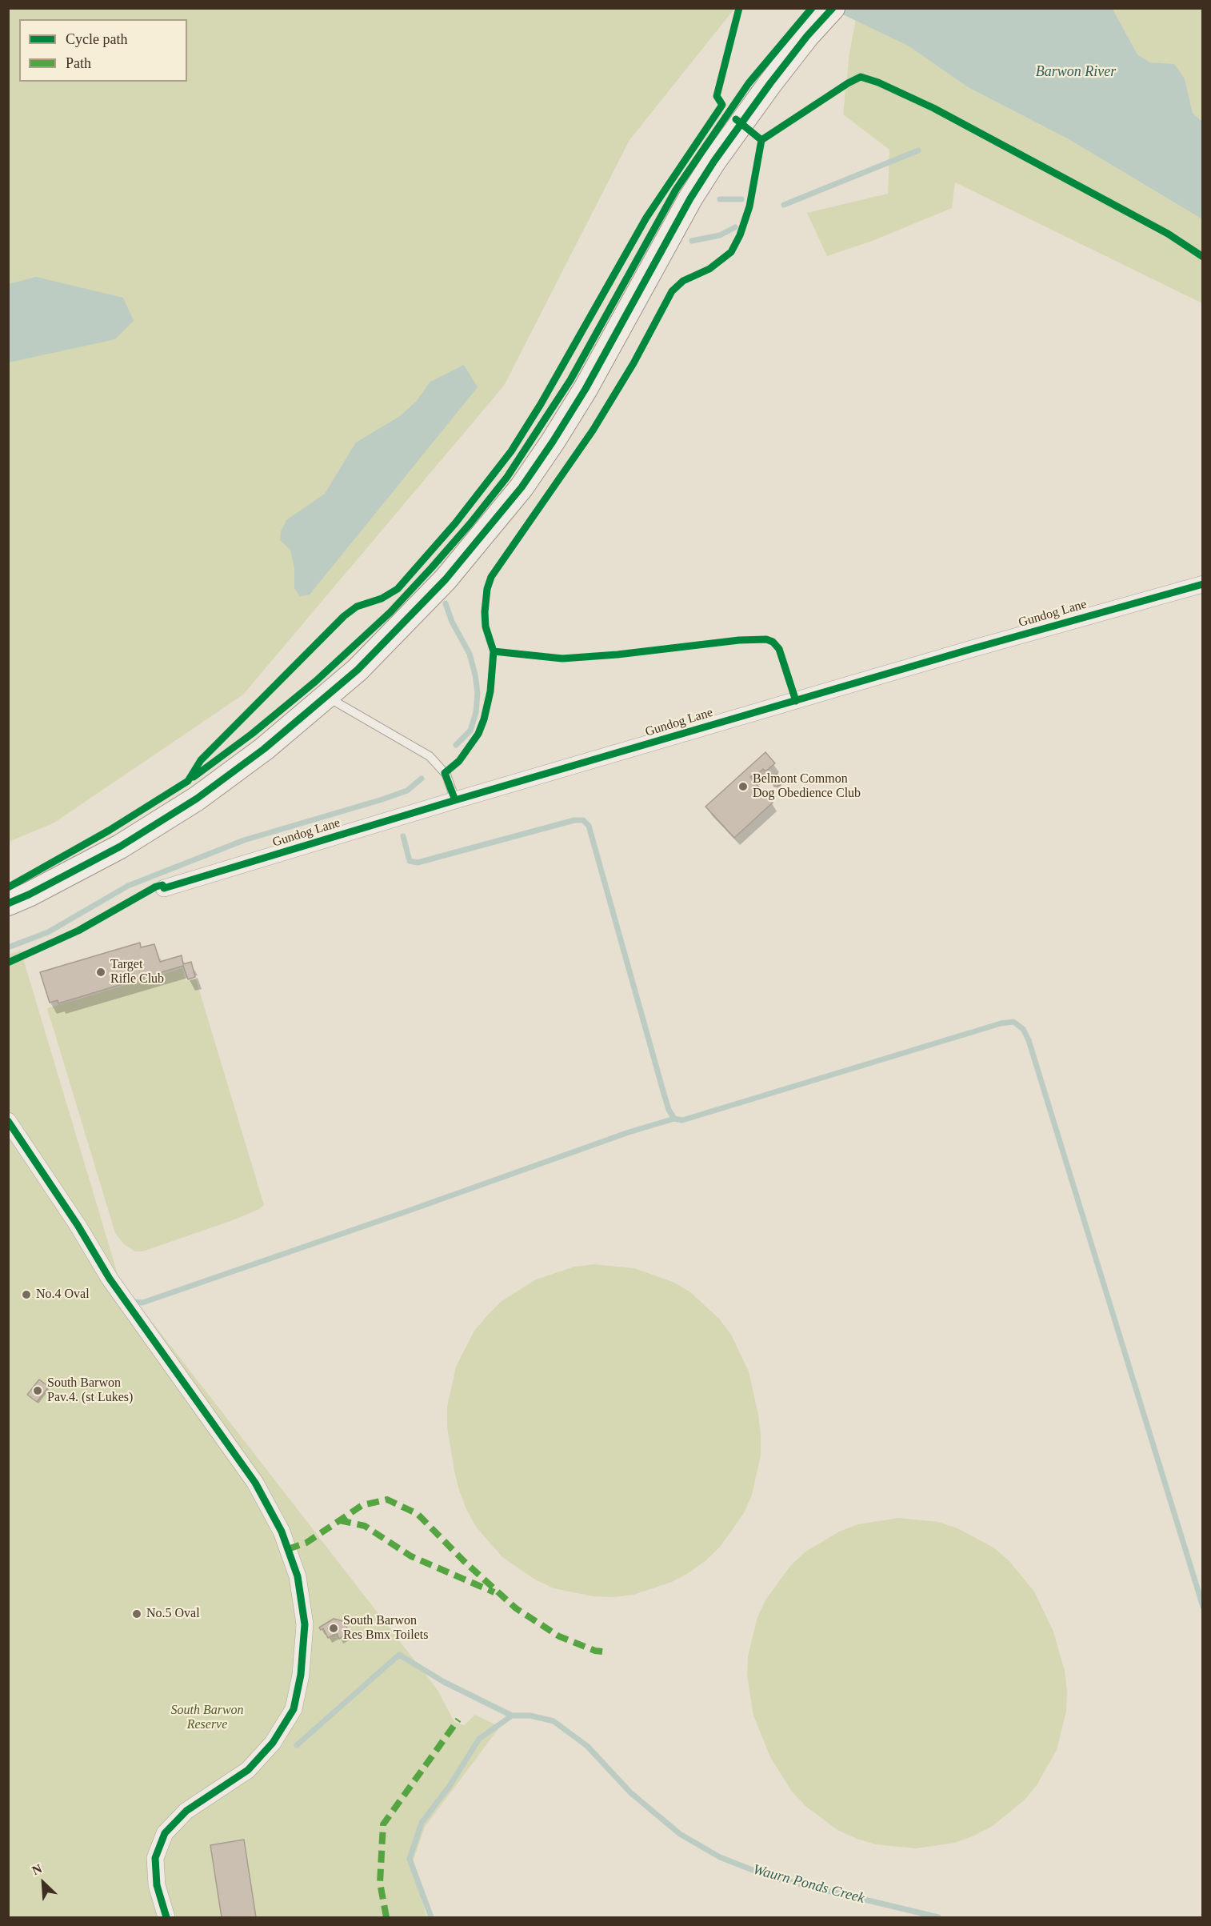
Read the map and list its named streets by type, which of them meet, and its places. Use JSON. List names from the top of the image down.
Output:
{
  "streets": {
    "street": ["Gundog Lane"]
  },
  "water": ["Barwon River", "Waurn Ponds Creek"],
  "parks": ["South Barwon Reserve"],
  "places": [
    "Belmont Common Dog Obedience Club",
    "Target Rifle Club",
    "No.4 Oval",
    "South Barwon Pav.4. (st Lukes)",
    "No.5 Oval",
    "South Barwon Res Bmx Toilets"
  ],
  "legend": ["Cycle path", "Path"],
  "north": "top left"
}
